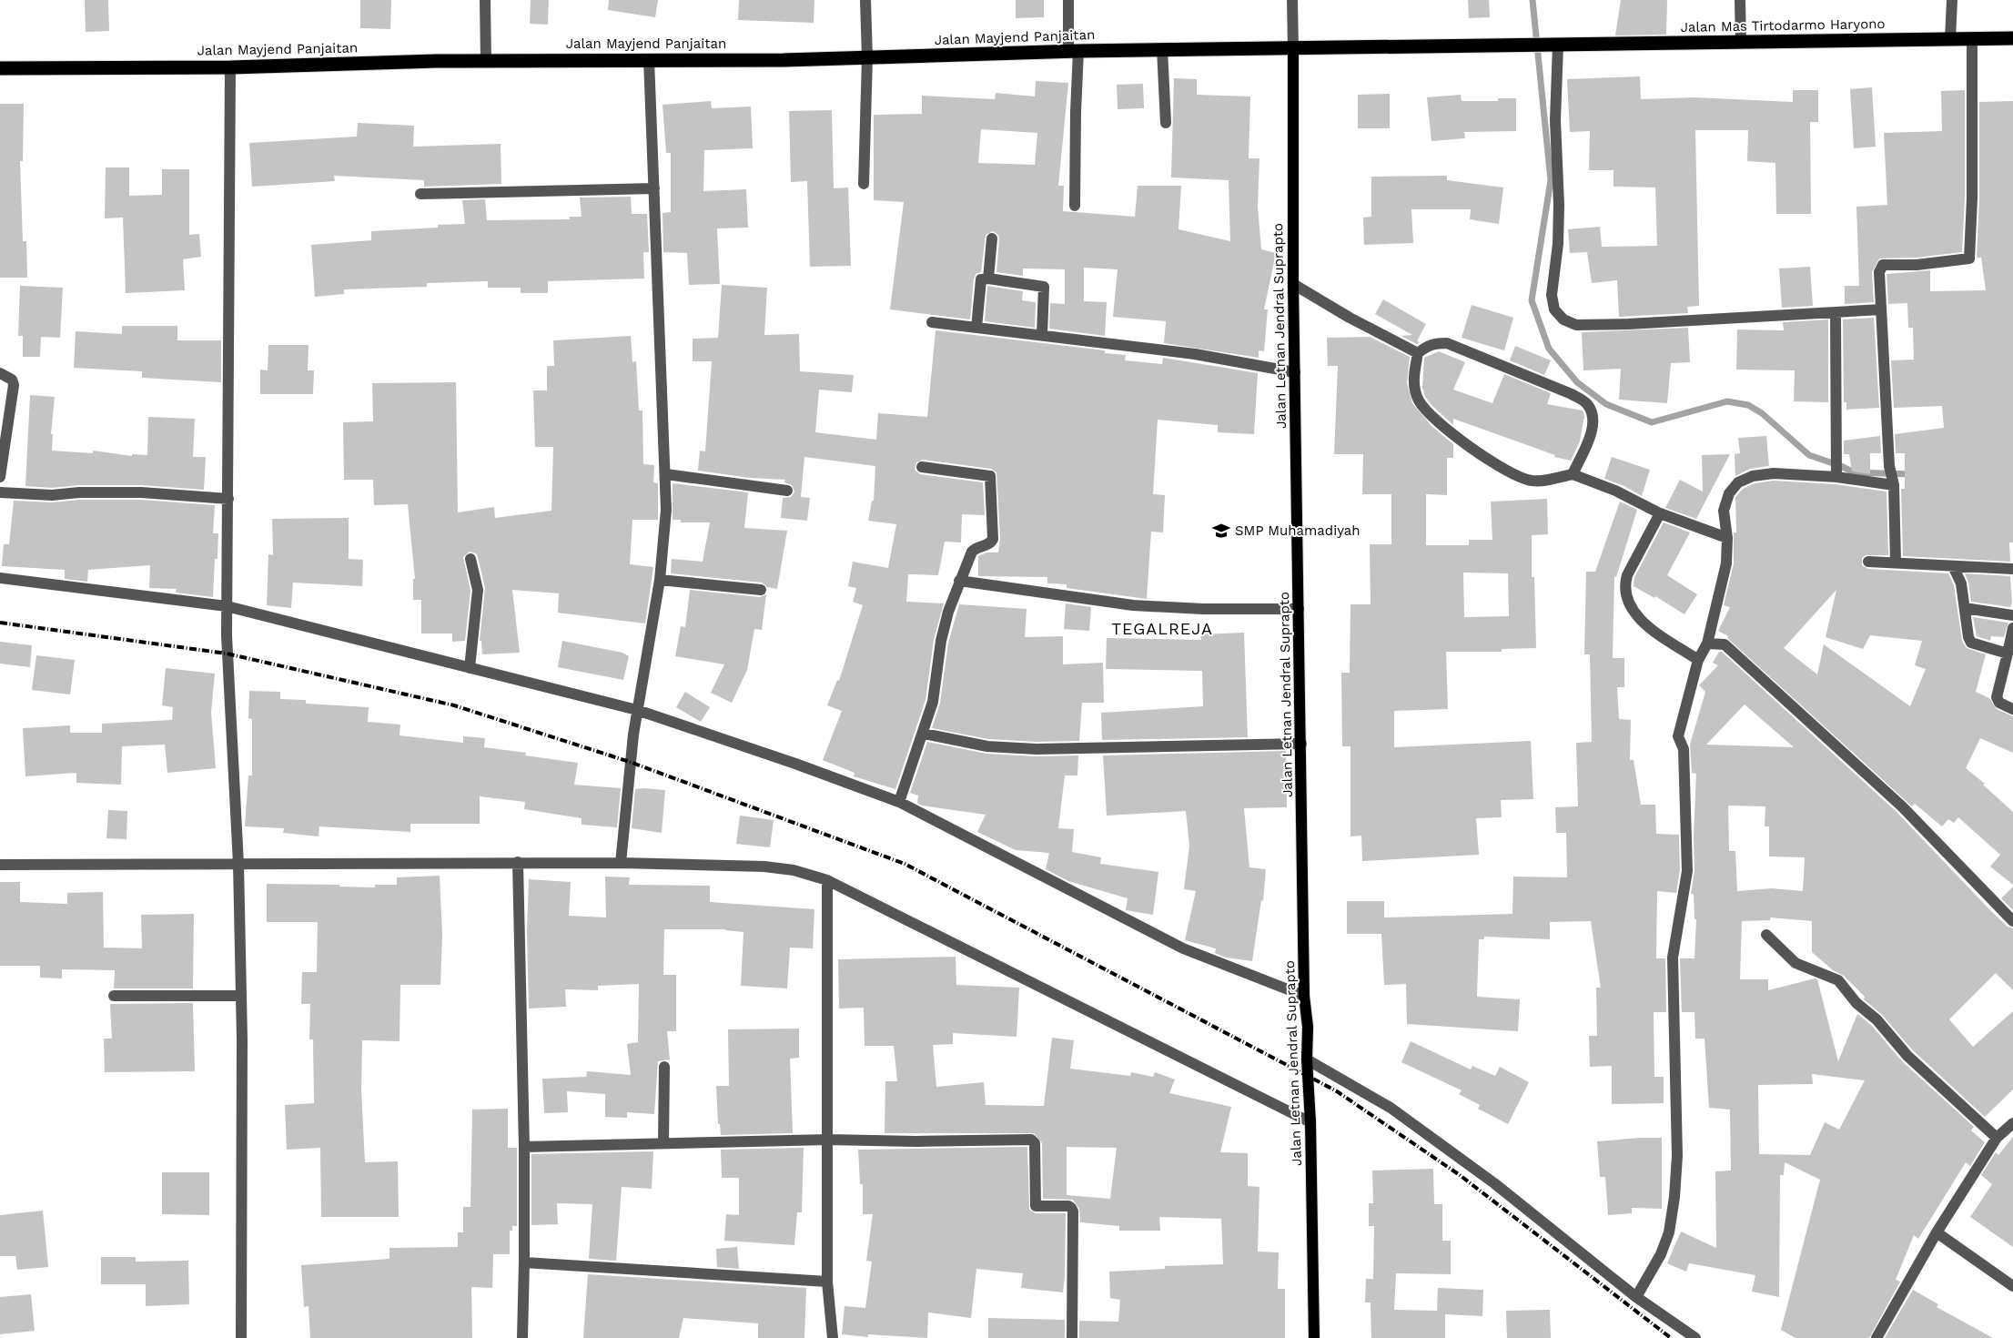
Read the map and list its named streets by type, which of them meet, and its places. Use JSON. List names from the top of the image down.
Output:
{
  "streets": {
    "highway": ["Jalan Mas Tirtodarmo Haryono", "Jalan Mayjend Panjaitan"],
    "main road": ["Jalan Letnan Jendral Suprapto"]
  },
  "crossings": [
    ["Jalan Mas Tirtodarmo Haryono", "Jalan Mayjend Panjaitan"],
    ["Jalan Mayjend Panjaitan", "Jalan Letnan Jendral Suprapto"]
  ],
  "districts": ["TEGALREJA"],
  "places": {
    "school or university": ["SMP Muhamadiyah"]
  }
}
